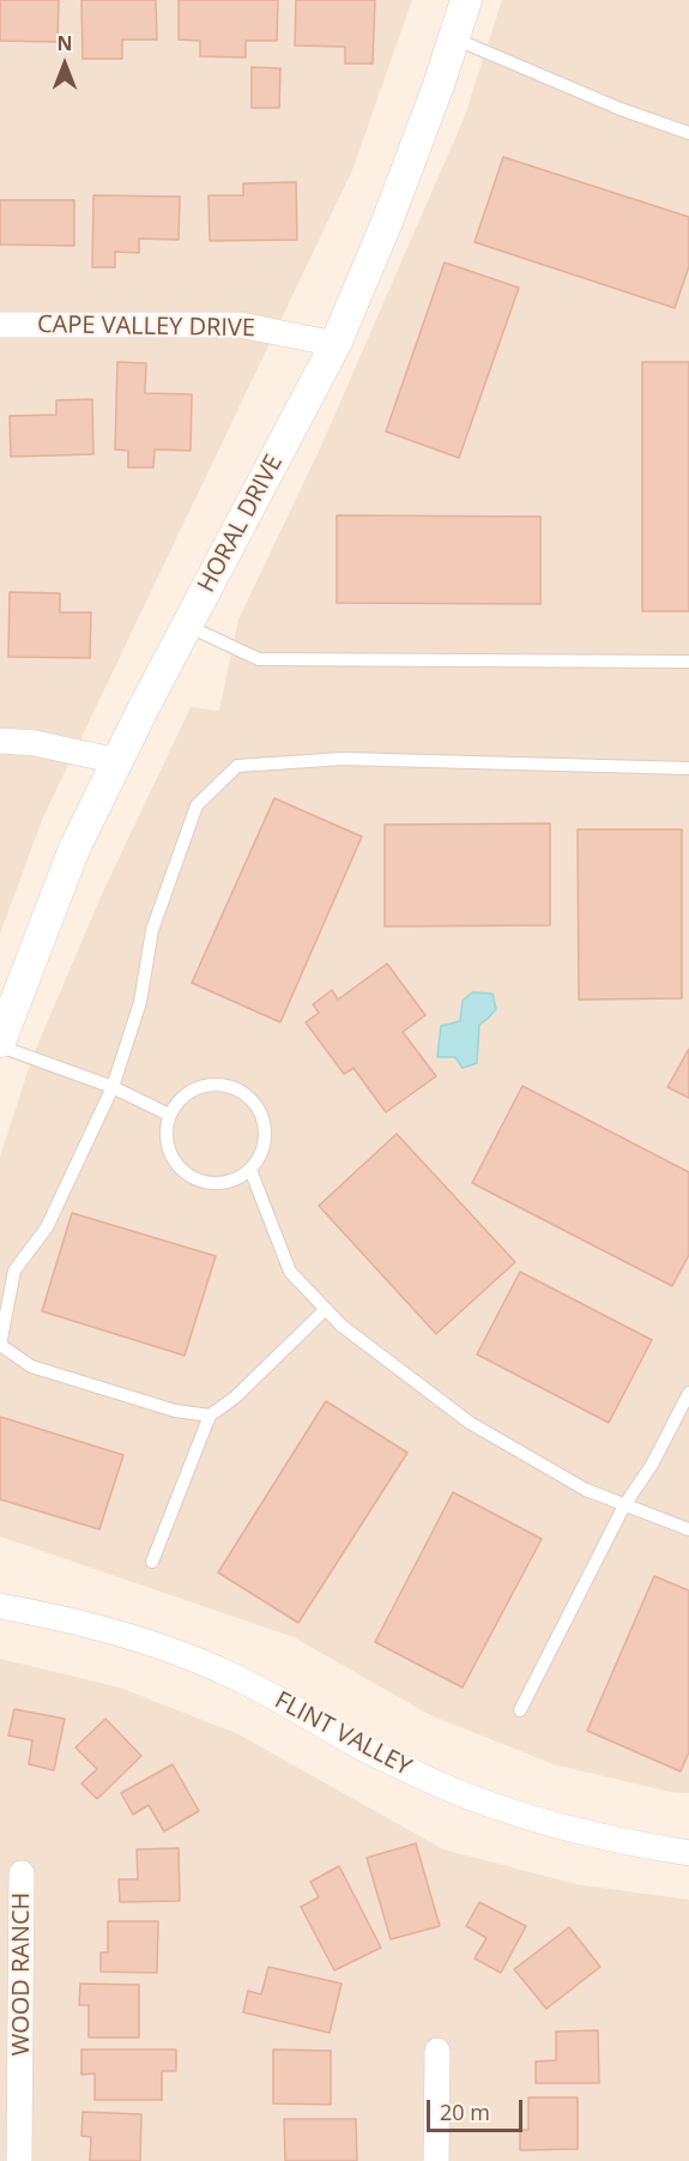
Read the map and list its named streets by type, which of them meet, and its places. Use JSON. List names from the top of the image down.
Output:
{
  "streets": {
    "street": [
      "CAPE VALLEY DRIVE",
      "HORAL DRIVE",
      "FLINT VALLEY",
      "WOOD RANCH"
    ]
  },
  "crossings": [
    ["CAPE VALLEY DRIVE", "HORAL DRIVE"]
  ],
  "scale_bar": "20 m",
  "north": "top"
}
